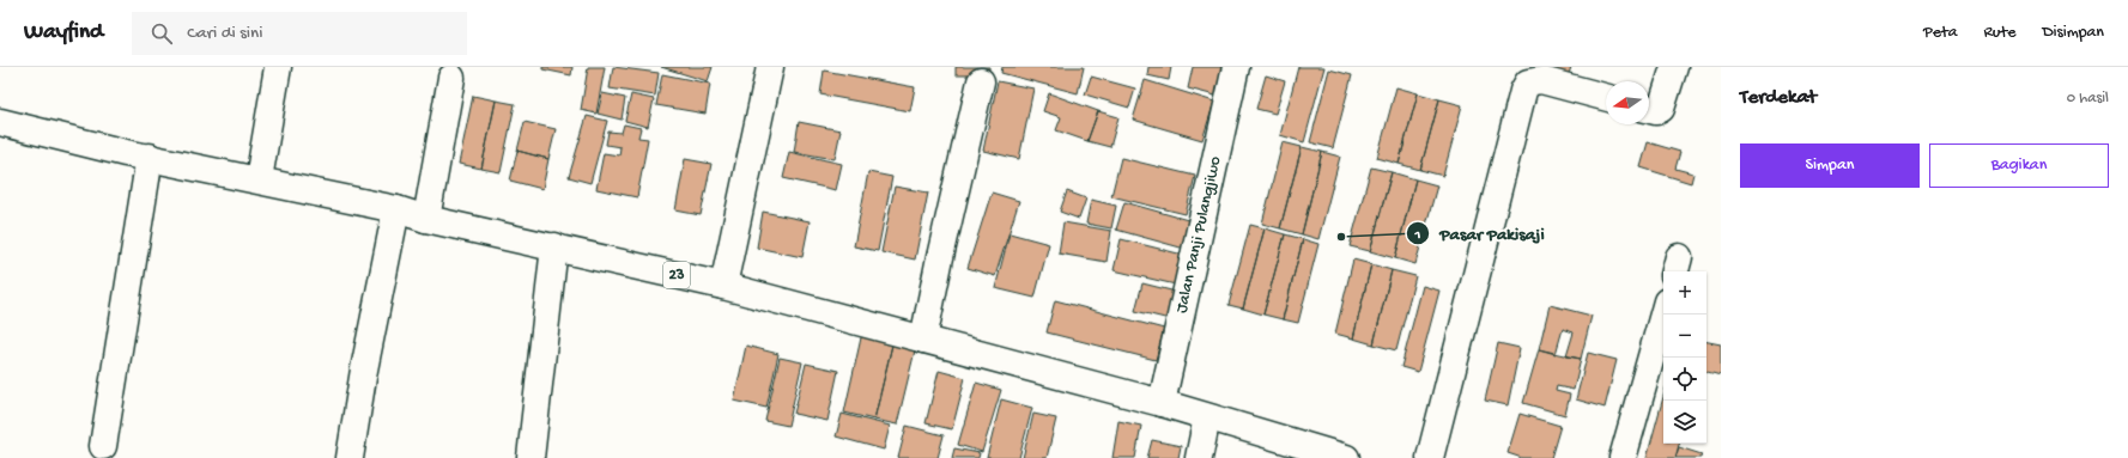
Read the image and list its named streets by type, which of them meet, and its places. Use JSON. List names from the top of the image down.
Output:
{
  "streets": {
    "main road": ["Jalan Panji Pulangjiwo", "23"]
  },
  "crossings": [
    ["Jalan Panji Pulangjiwo", "23"]
  ],
  "places": ["Pasar Pakisaji"],
  "north": "left",
  "page": {
    "header": "Wayfind",
    "search": "Cari di sini",
    "nav": ["Peta", "Rute", "Disimpan"],
    "heading": ["Terdekat", "0 hasil"],
    "buttons": ["Simpan", "Bagikan"],
    "map_buttons": ["+", "−"]
  }
}
